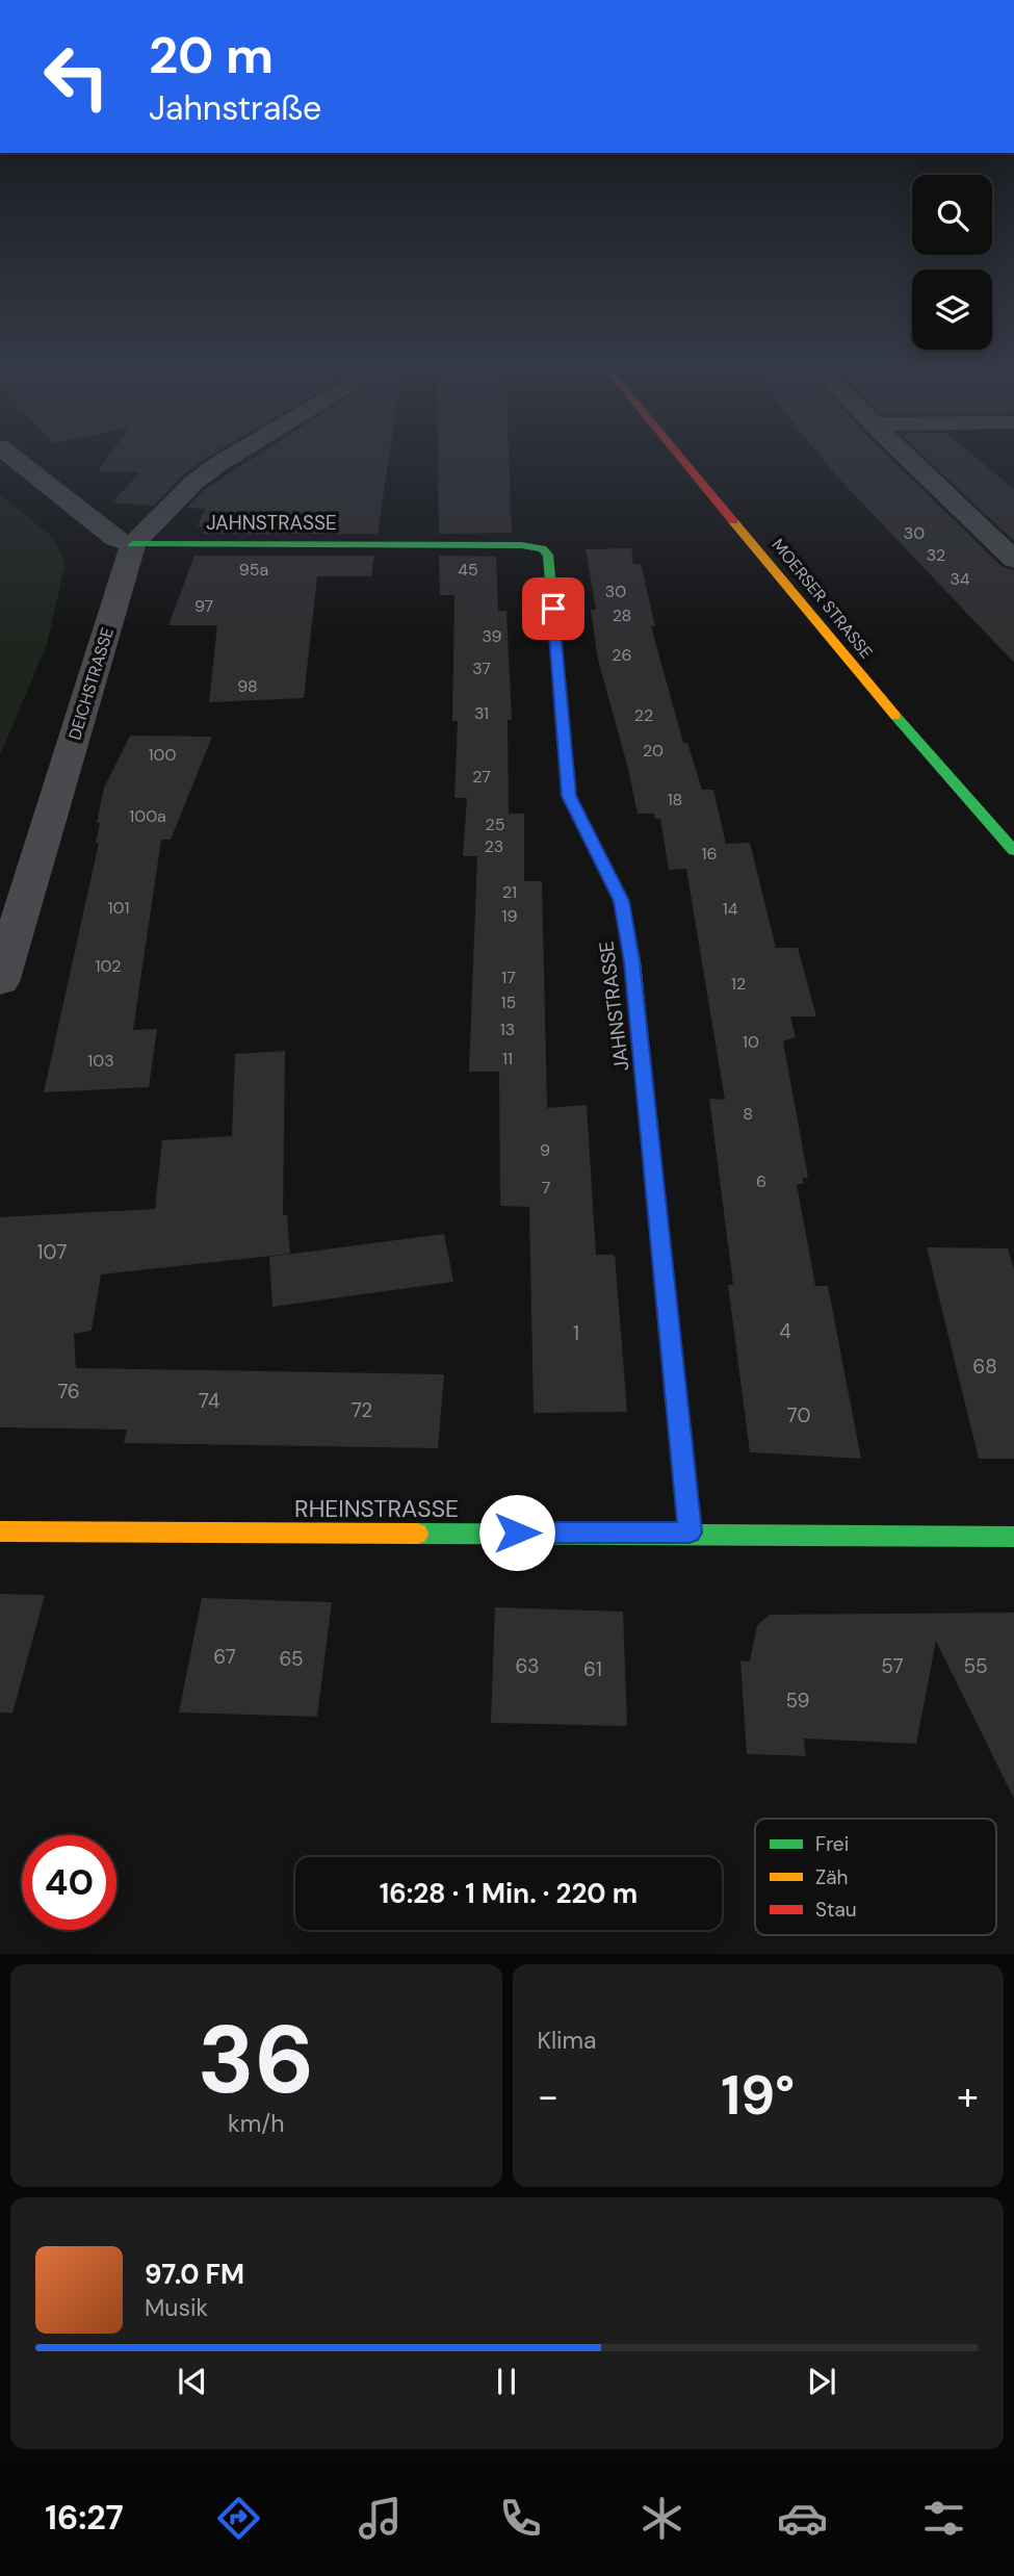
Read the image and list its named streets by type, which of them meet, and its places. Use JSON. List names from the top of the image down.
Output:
{
  "streets": {
    "street": [
      "JAHNSTRASSE",
      "MOERSER STRASSE",
      "DEICHSTRASSE",
      "RHEINSTRASSE"
    ]
  },
  "crossings": [
    ["JAHNSTRASSE", "DEICHSTRASSE"],
    ["JAHNSTRASSE", "RHEINSTRASSE"]
  ],
  "house_numbers": [
    "30",
    "32",
    "95a",
    "45",
    "34",
    "30",
    "97",
    "28",
    "39",
    "26",
    "37",
    "98",
    "31",
    "22",
    "20",
    "100",
    "27",
    "18",
    "100a",
    "25",
    "23",
    "16",
    "21",
    "101",
    "14",
    "19",
    "102",
    "17",
    "12",
    "15",
    "13",
    "10",
    "11",
    "103",
    "8",
    "9",
    "6",
    "7",
    "107",
    "4",
    "1",
    "68",
    "76",
    "74",
    "72",
    "70",
    "67",
    "65",
    "63",
    "57",
    "55",
    "61",
    "59"
  ],
  "legend": ["Frei", "Zäh", "Stau"],
  "page": {
    "turn": ["20 m", "Jahnstraße"],
    "limit": "40",
    "trip": "16:28 · 1 Min. · 220 m",
    "tile": [
      ["36", "km/h"],
      "Klima"
    ],
    "heat": ["−", "19°", "+"],
    "song": ["97.0 FM", "Musik"],
    "tabs": "16:27"
  }
}
